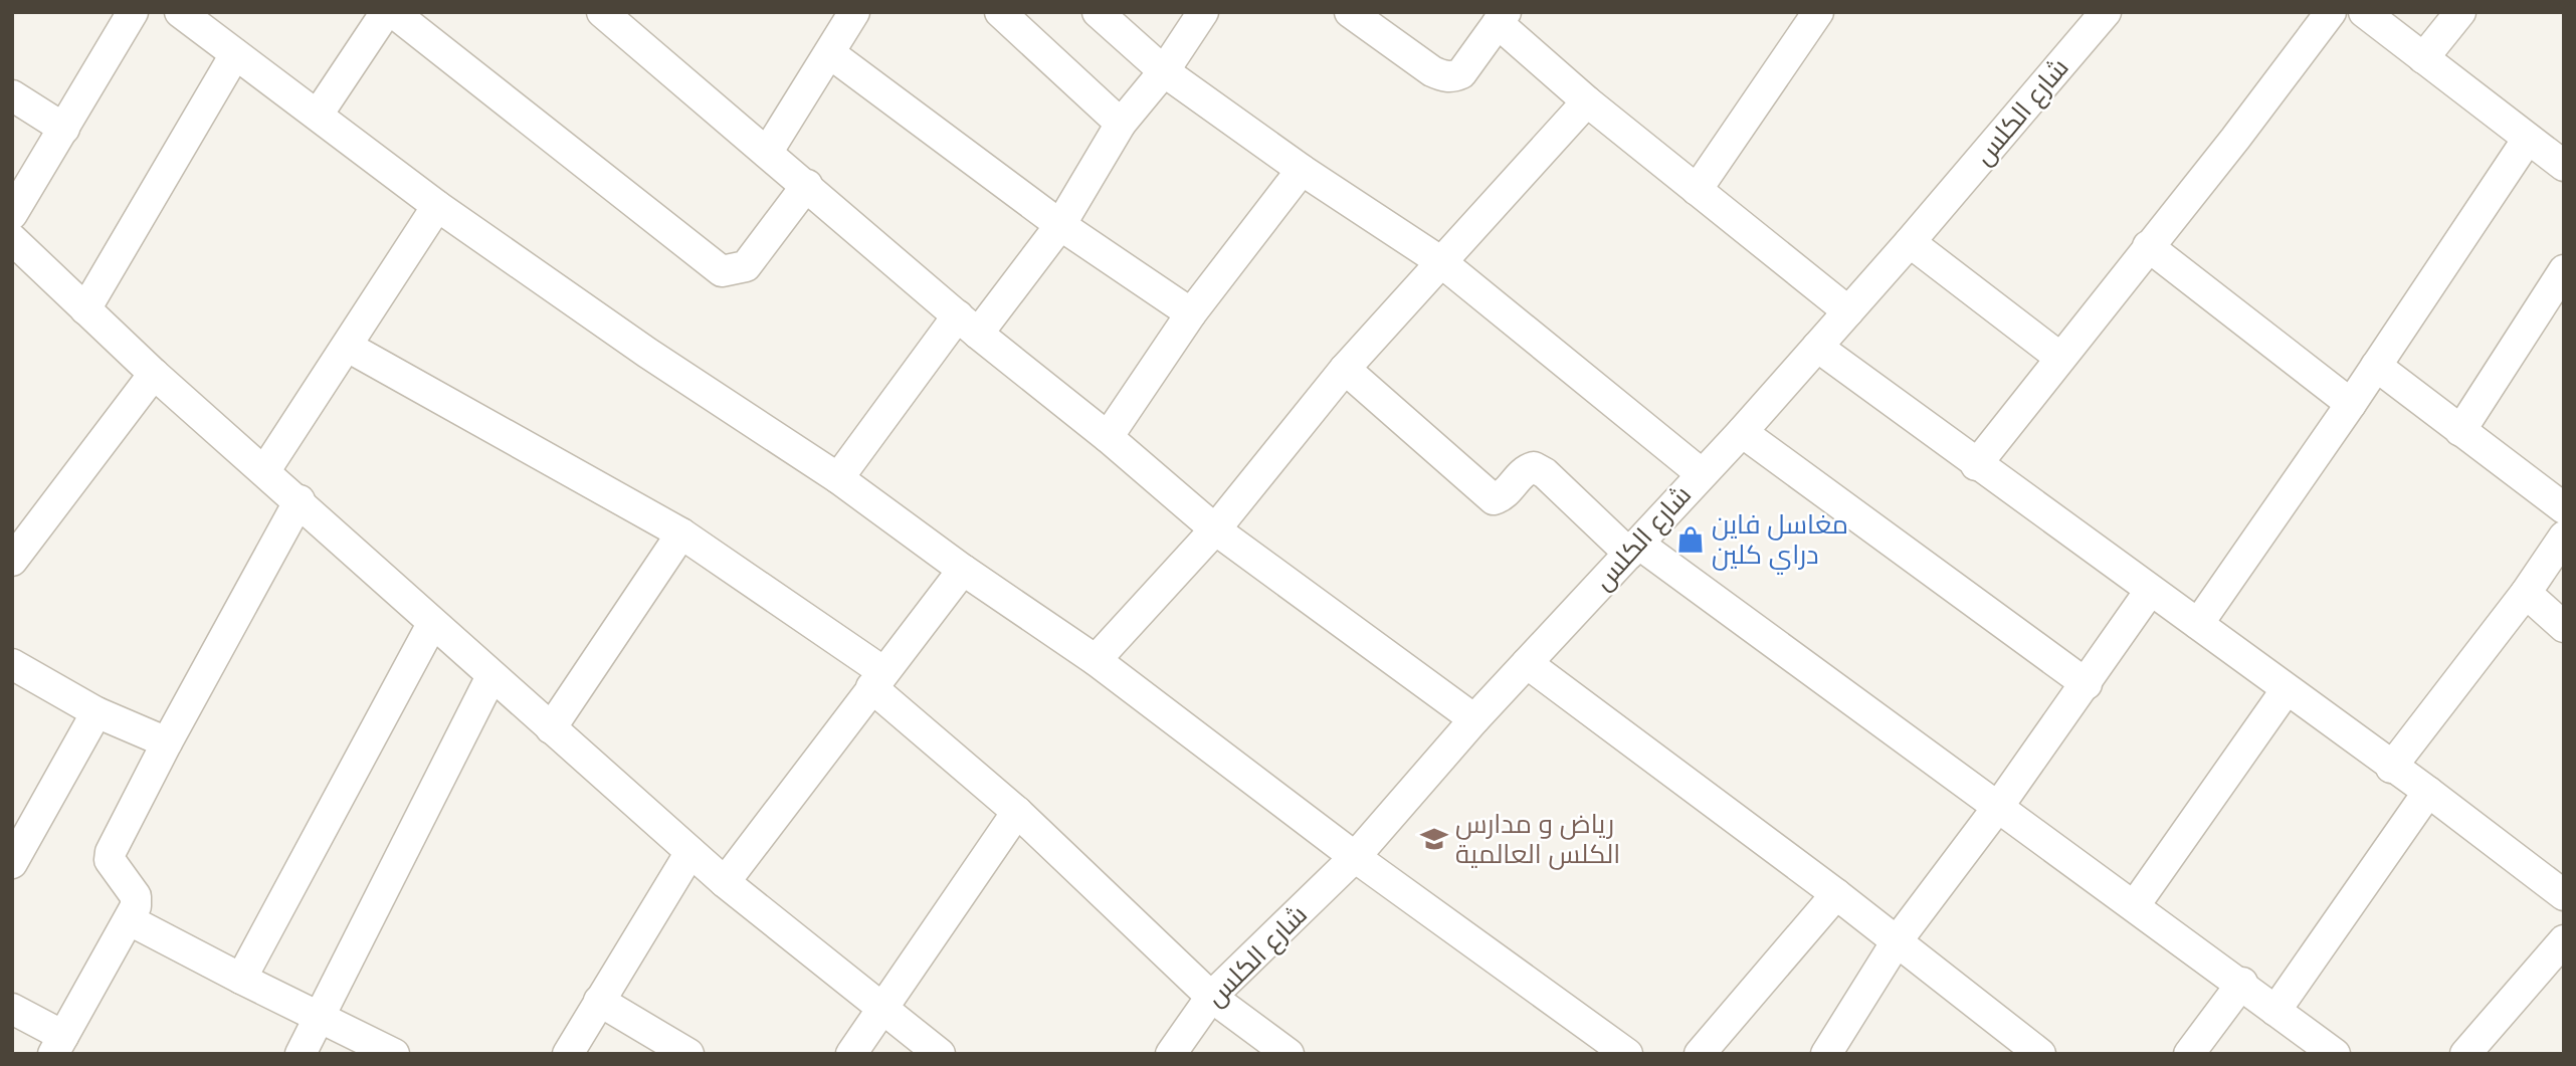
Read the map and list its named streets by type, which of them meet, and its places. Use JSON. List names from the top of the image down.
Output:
{
  "streets": {
    "street": ["شارع الكلس"]
  },
  "places": {
    "shop": ["مغاسل فاين دراي كلين"],
    "school or university": ["رياض و مدارس الكلس العالمية"]
  }
}
